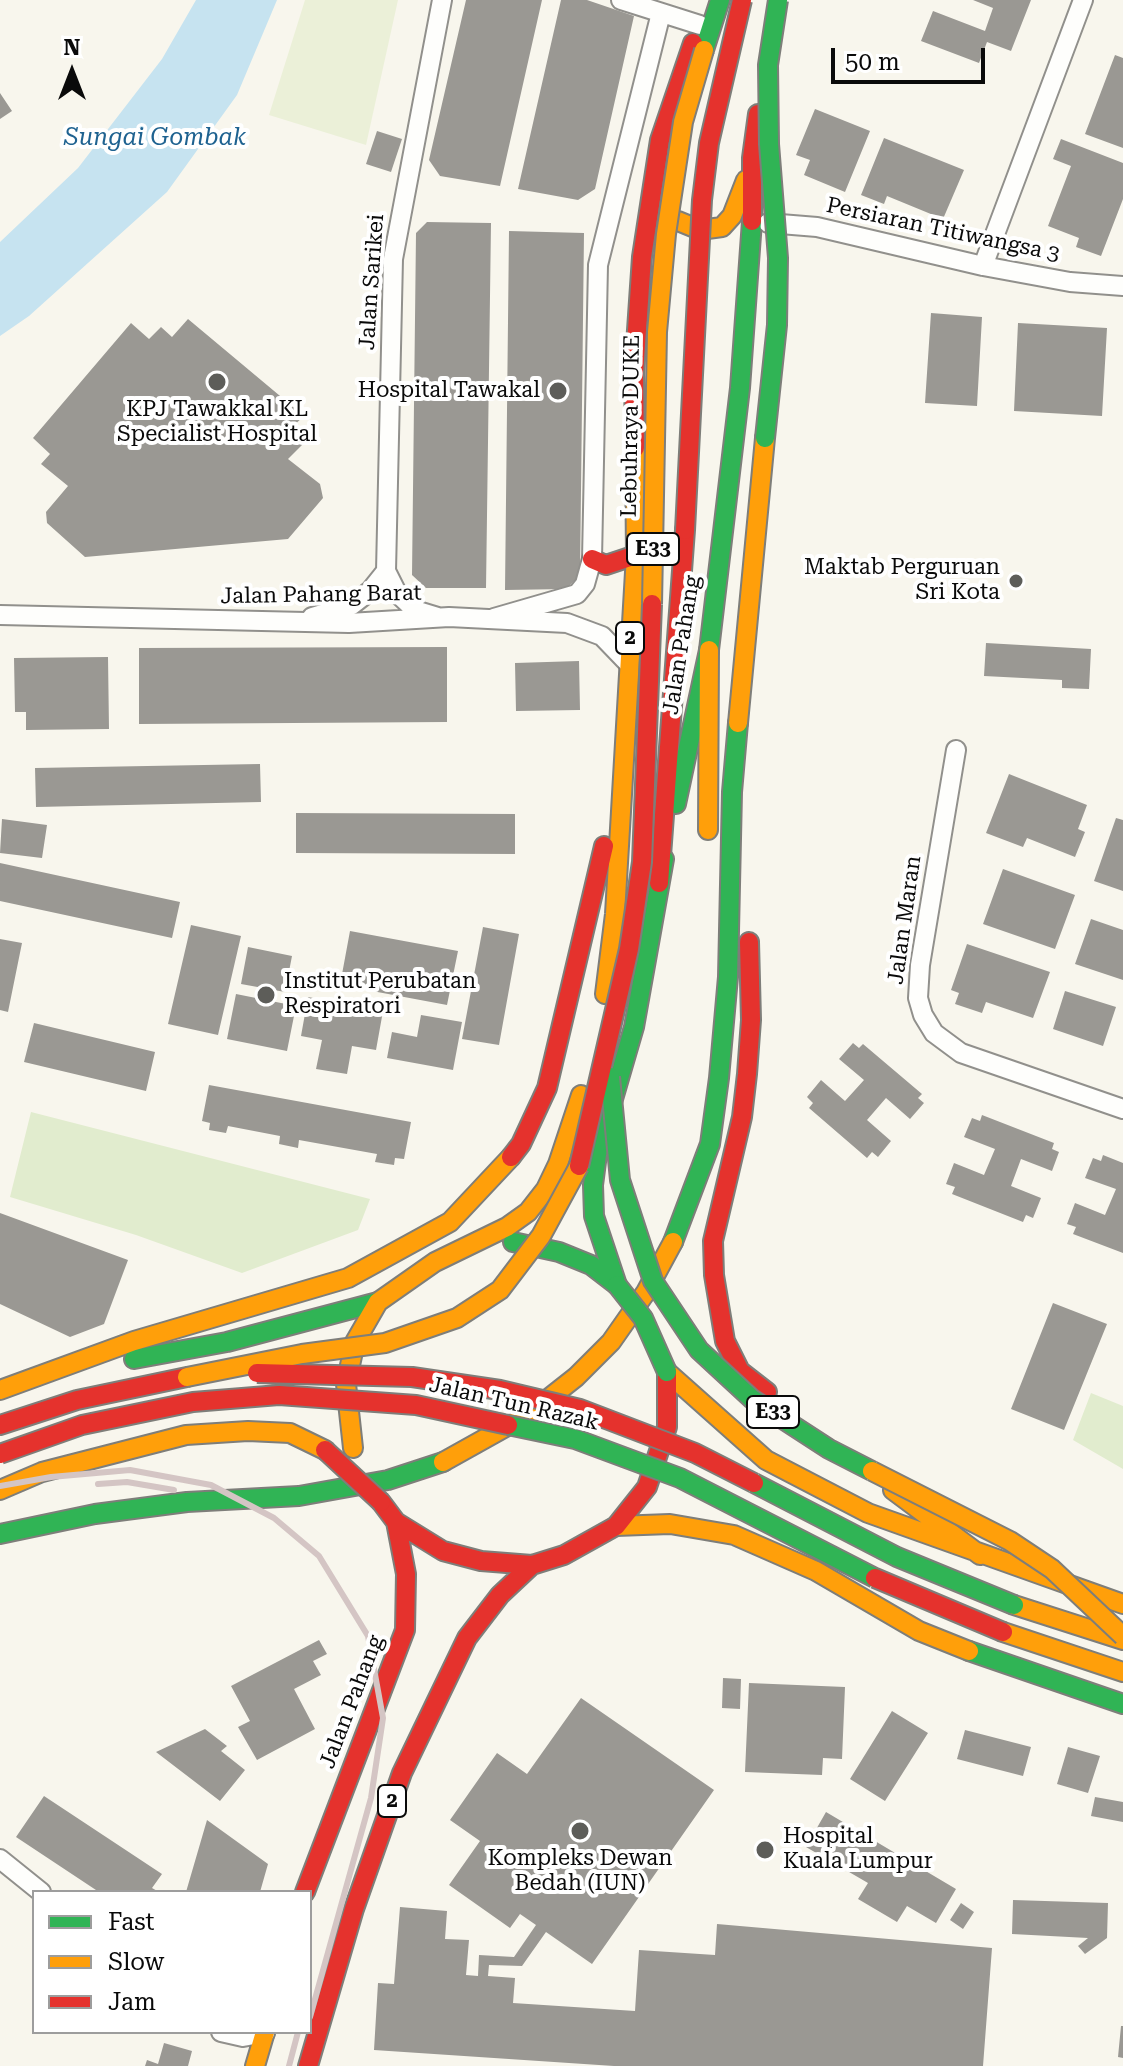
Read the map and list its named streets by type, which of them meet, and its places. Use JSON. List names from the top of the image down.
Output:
{
  "streets": {
    "main road": [
      "Lebuhraya DUKE",
      "E33",
      "2",
      "Jalan Pahang",
      "Jalan Tun Razak"
    ],
    "street": [
      "Persiaran Titiwangsa 3",
      "Jalan Sarikei",
      "Jalan Pahang Barat",
      "Jalan Maran"
    ]
  },
  "crossings": [
    ["Persiaran Titiwangsa 3", "Jalan Pahang"],
    ["Lebuhraya DUKE", "E33"],
    ["E33", "Jalan Pahang"],
    ["E33", "Jalan Tun Razak"],
    ["Jalan Pahang Barat", "Jalan Pahang"],
    ["2", "Jalan Pahang"]
  ],
  "water": ["Sungai Gombak"],
  "places": [
    "KPJ Tawakkal KL Specialist Hospital",
    "Hospital Tawakal",
    "Maktab Perguruan Sri Kota",
    "Institut Perubatan Respiratori",
    "Kompleks Dewan Bedah (IUN)",
    "Hospital Kuala Lumpur"
  ],
  "legend": ["Fast", "Slow", "Jam"],
  "scale_bar": "50 m",
  "north": "top"
}
